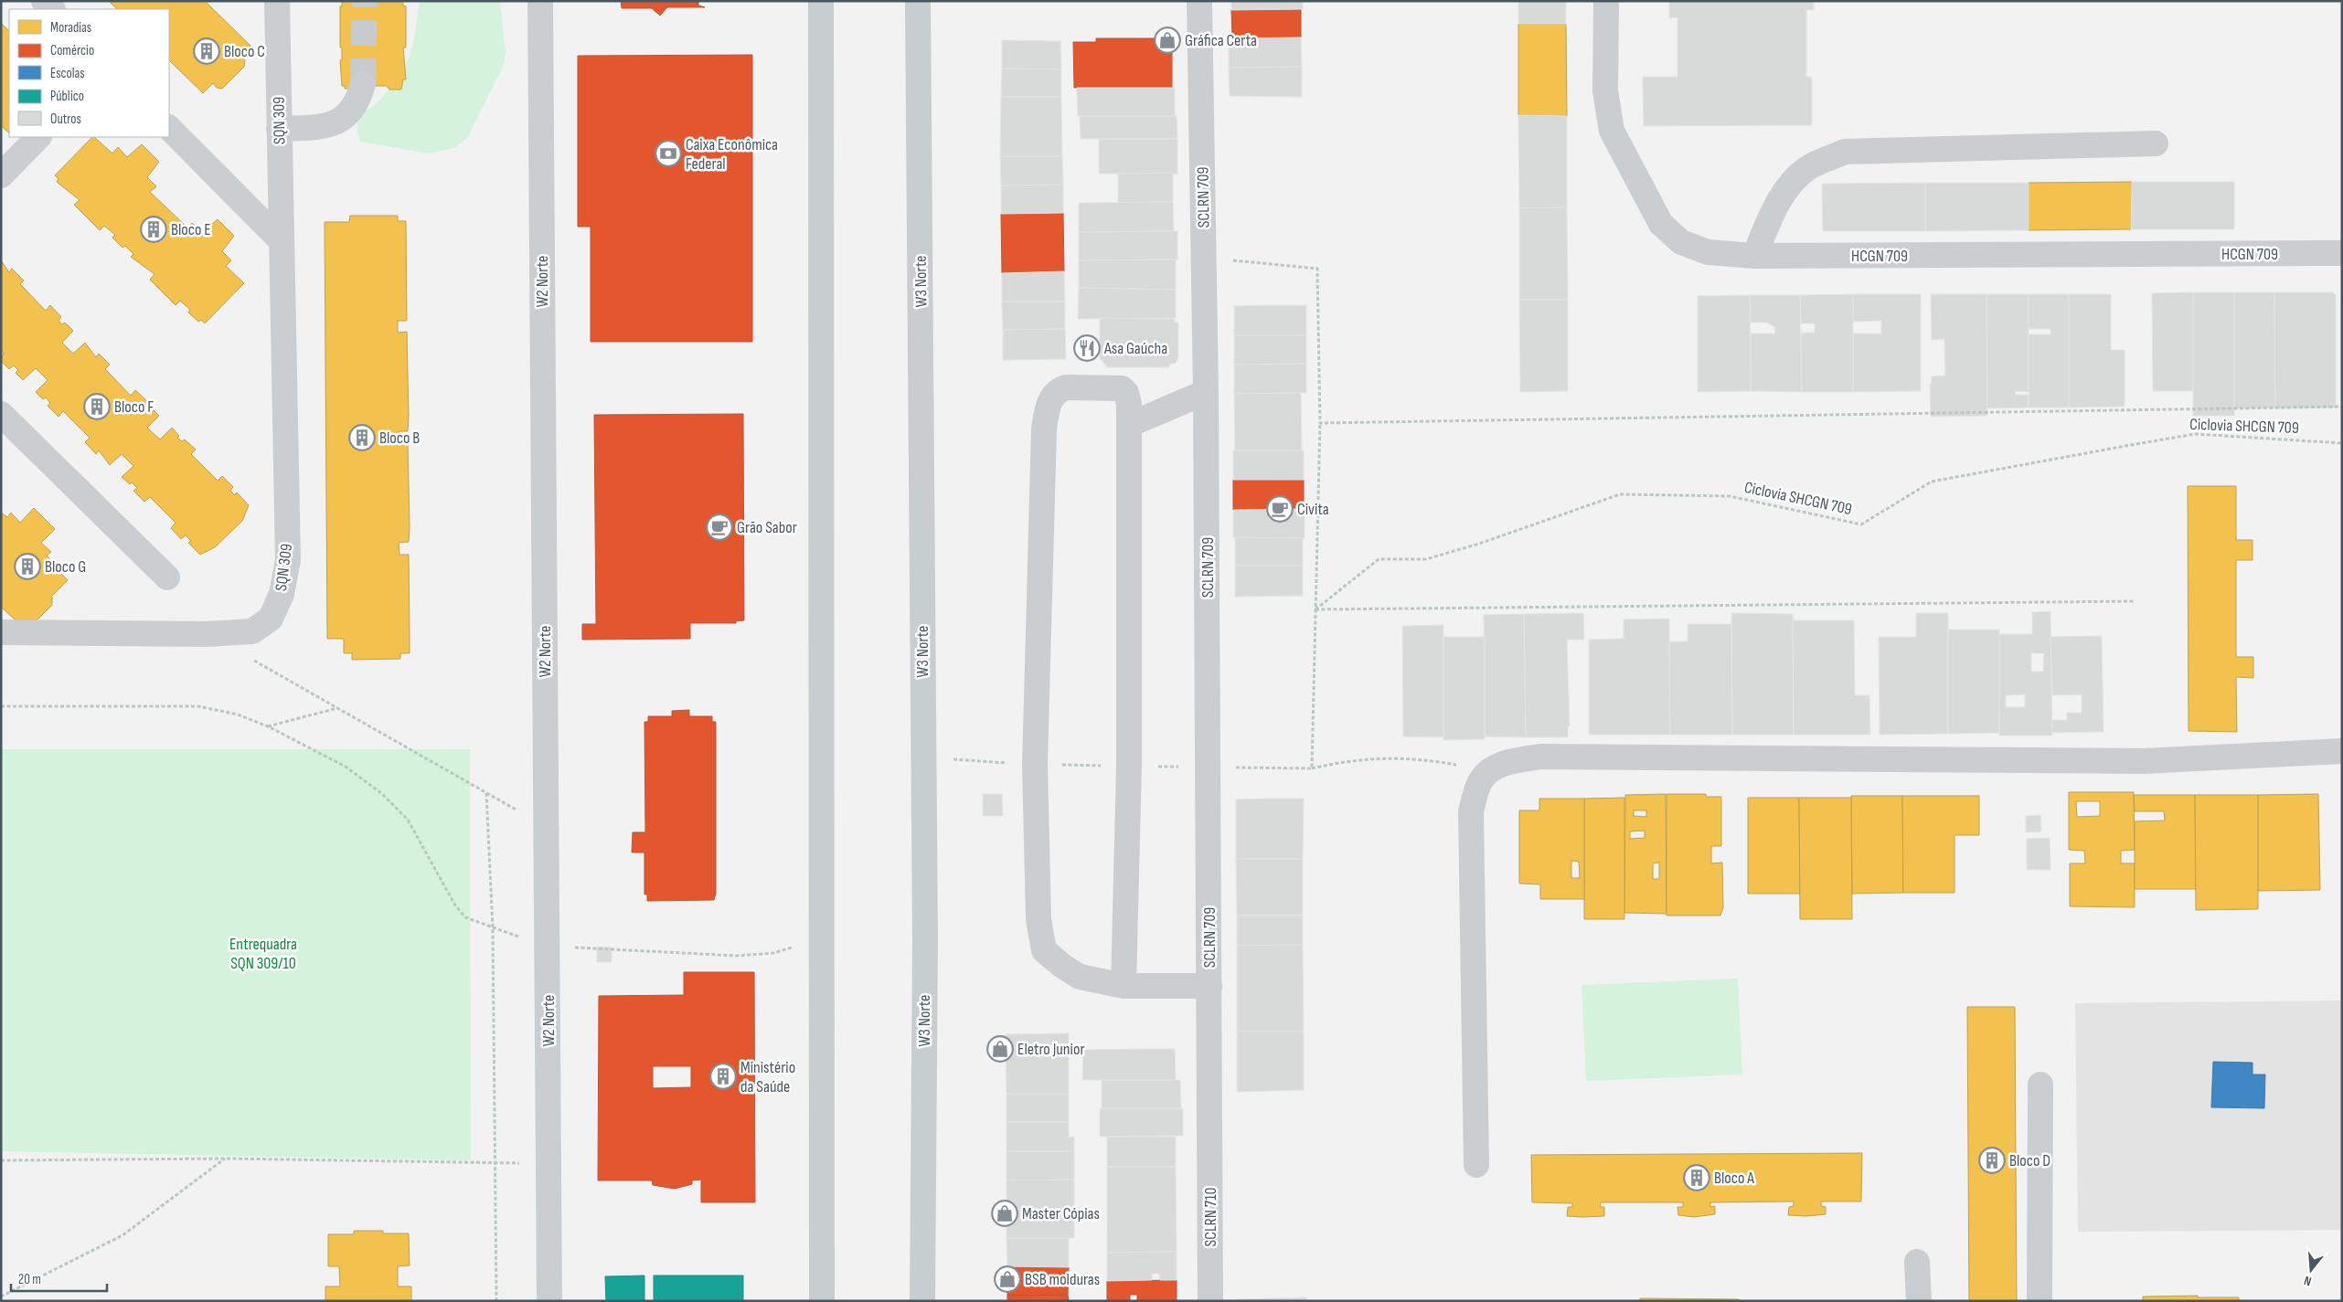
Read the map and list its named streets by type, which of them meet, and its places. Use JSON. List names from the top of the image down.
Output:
{
  "streets": {
    "main road": ["W3 Norte"],
    "street": [
      "SQN 309",
      "SCLRN 709",
      "HCGN 709",
      "W2 Norte",
      "SCLRN 710"
    ],
    "path": ["Ciclovia SHCGN 709"]
  },
  "crossings": [
    ["SCLRN 709", "SCLRN 710"]
  ],
  "parks": ["Entrequadra SQN 309/10"],
  "places": {
    "shop": [
      "Gráfica Certa",
      "Eletro Junior",
      "Master Cópias",
      "BSB molduras"
    ],
    "building": [
      "Bloco C",
      "Bloco E",
      "Bloco F",
      "Bloco B",
      "Bloco G",
      "Ministério da Saúde",
      "Bloco D",
      "Bloco A"
    ],
    "bank": ["Caixa Econômica Federal"],
    "restaurant": ["Asa Gaúcha"],
    "cafe": ["Civita", "Grão Sabor"]
  },
  "legend": [
    "Moradias",
    "Comércio",
    "Escolas",
    "Público",
    "Outros"
  ],
  "scale_bar": "20 m",
  "north": "bottom"
}
